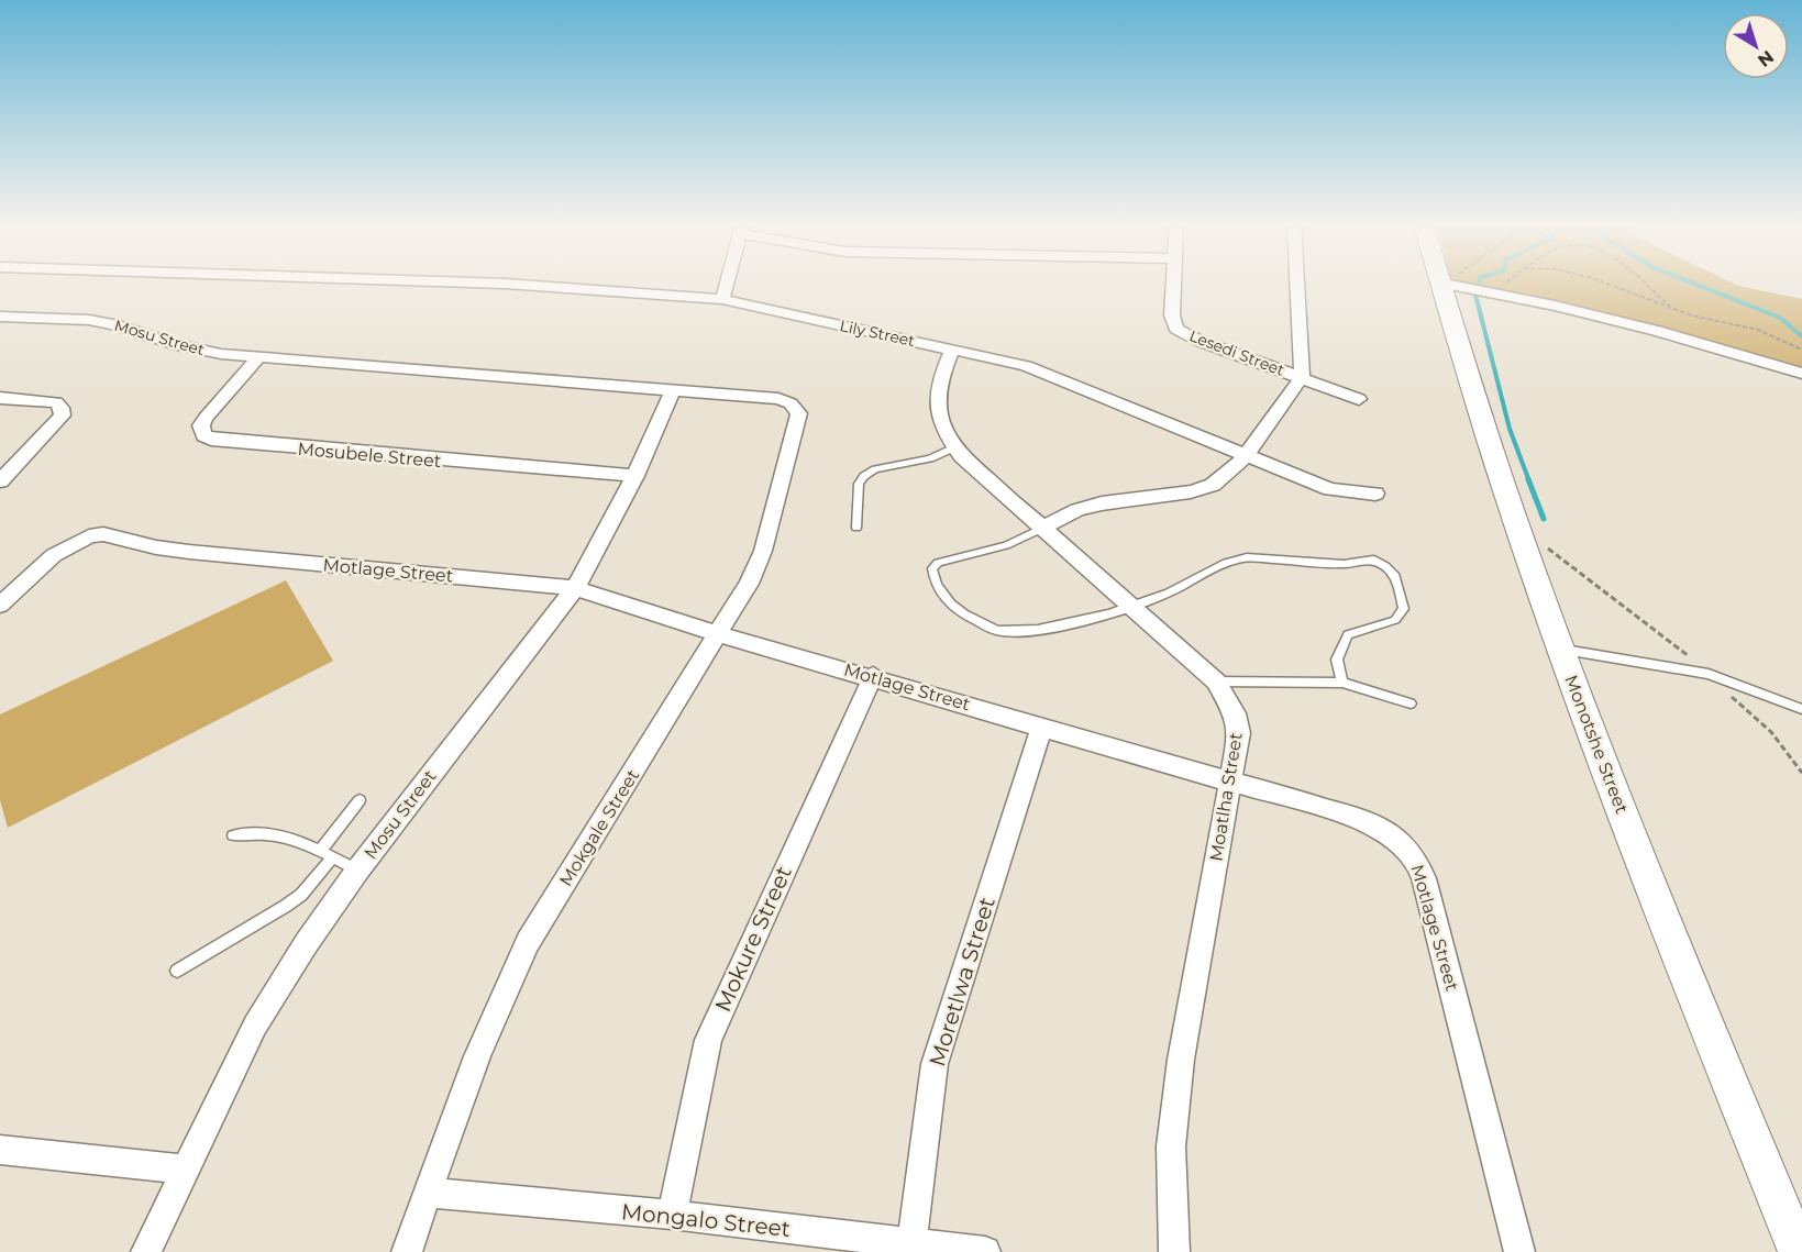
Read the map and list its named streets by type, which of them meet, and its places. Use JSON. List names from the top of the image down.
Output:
{
  "streets": {
    "street": [
      "Lily Street",
      "Mosu Street",
      "Lesedi Street",
      "Mosubele Street",
      "Motlage Street",
      "Monotshe Street",
      "Moatlha Street",
      "Mokgale Street",
      "Mokure Street",
      "Moretlwa Street",
      "Mongalo Street"
    ]
  },
  "crossings": [
    ["Lily Street", "Moatlha Street"],
    ["Mosu Street", "Mosubele Street"],
    ["Mosu Street", "Motlage Street"],
    ["Mosu Street", "Mokgale Street"],
    ["Motlage Street", "Moatlha Street"],
    ["Motlage Street", "Mokgale Street"],
    ["Motlage Street", "Mokure Street"],
    ["Motlage Street", "Moretlwa Street"],
    ["Mokgale Street", "Mongalo Street"],
    ["Mokure Street", "Mongalo Street"],
    ["Moretlwa Street", "Mongalo Street"]
  ],
  "north": "bottom right"
}
